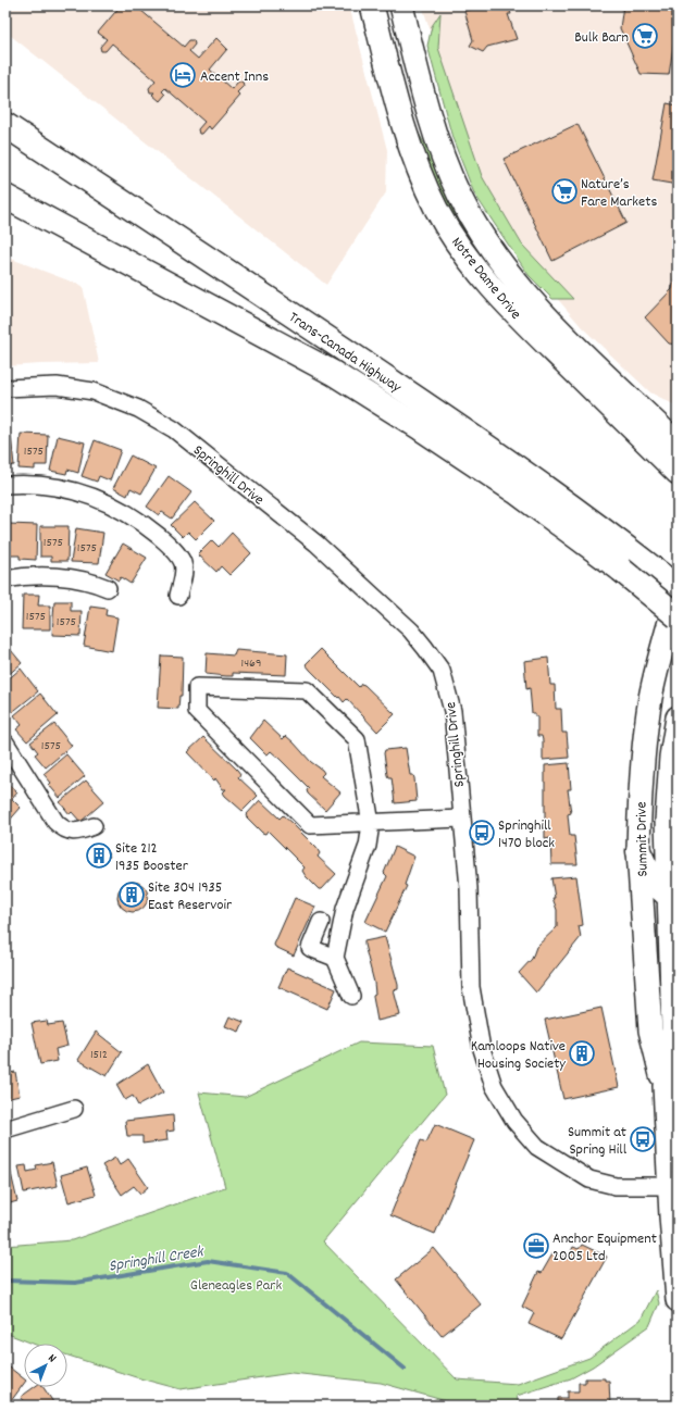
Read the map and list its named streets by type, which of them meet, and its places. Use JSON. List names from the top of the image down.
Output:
{
  "streets": {
    "highway": ["Trans-Canada Highway"],
    "main road": ["Notre Dame Drive", "Summit Drive"],
    "street": ["Springhill Drive"]
  },
  "crossings": [
    ["Springhill Drive", "Summit Drive"]
  ],
  "water": ["Springhill Creek"],
  "parks": ["Gleneagles Park"],
  "places": {
    "supermarket": ["Bulk Barn", "Nature’s Fare Markets"],
    "hotel": ["Accent Inns"],
    "bus stop": ["Springhill 1470 block", "Summit at Spring Hill"],
    "building": ["Site 212 1935 Booster", "Site 304 1935 East Reservoir", "Kamloops Native Housing Society"],
    "office": ["Anchor Equipment 2005 Ltd"]
  },
  "house_numbers": [
    "1575",
    "1575",
    "1575",
    "1575",
    "1575",
    "1469",
    "1575",
    "1512"
  ],
  "north": "top right"
}
